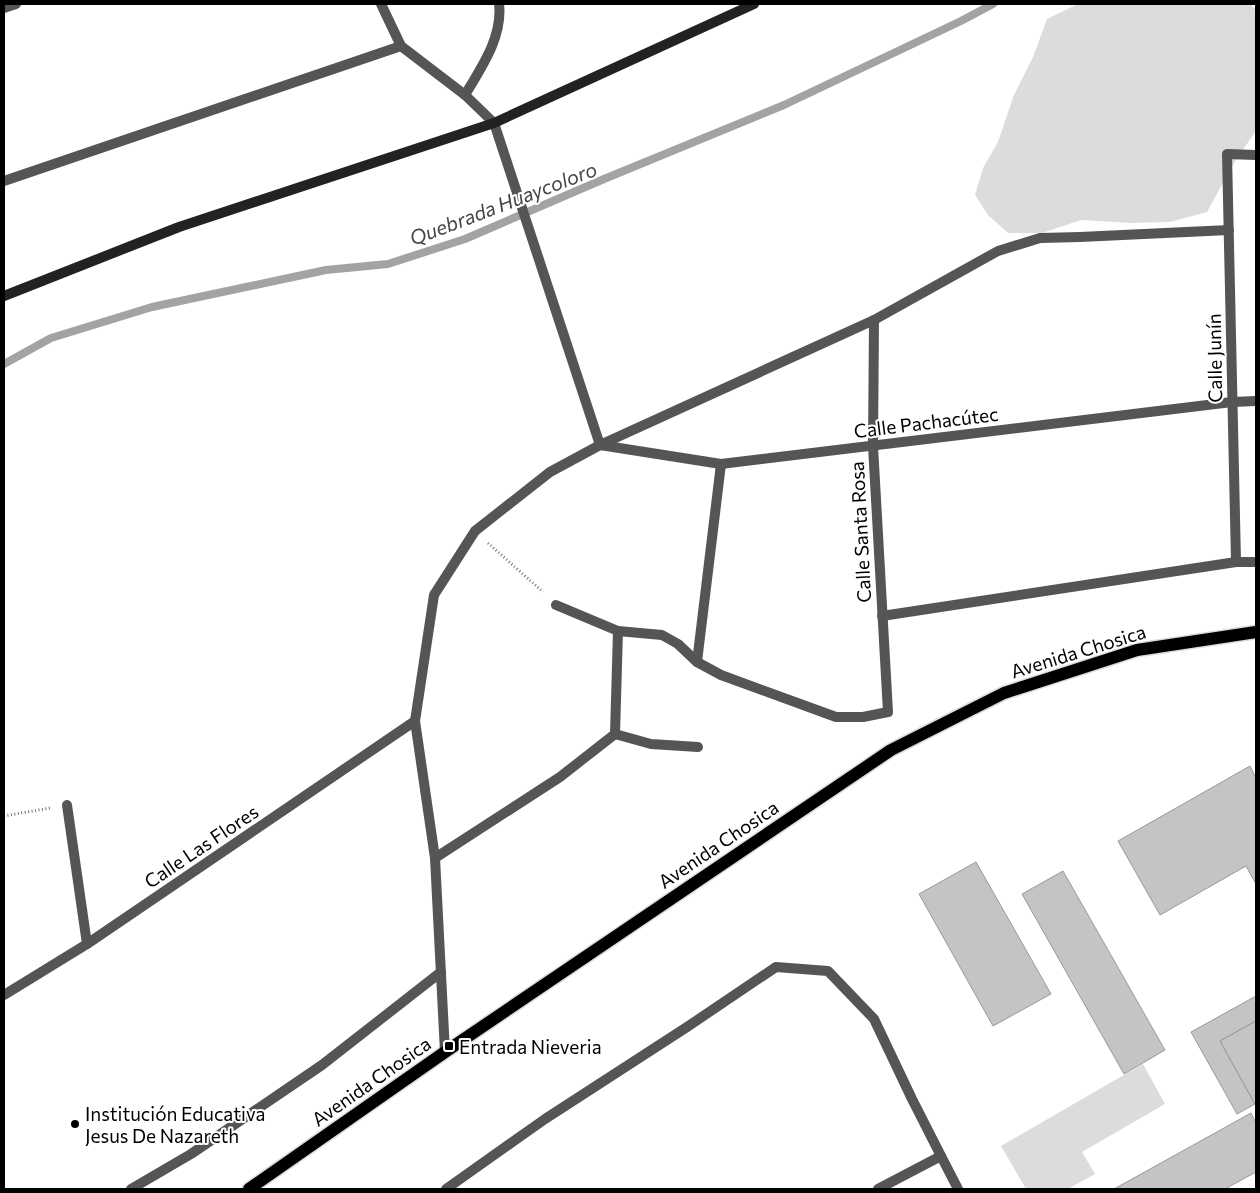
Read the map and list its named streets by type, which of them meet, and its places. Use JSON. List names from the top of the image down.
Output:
{
  "streets": {
    "main road": ["Avenida Chosica"],
    "street": [
      "Calle Junín",
      "Calle Pachacútec",
      "Calle Santa Rosa",
      "Calle Las Flores"
    ]
  },
  "crossings": [
    ["Calle Junín", "Calle Pachacútec"],
    ["Calle Pachacútec", "Calle Santa Rosa"]
  ],
  "water": ["Quebrada Huaycoloro"],
  "places": {
    "transit": ["Entrada Nieveria"],
    "other": ["Institución Educativa Jesus De Nazareth"]
  }
}
